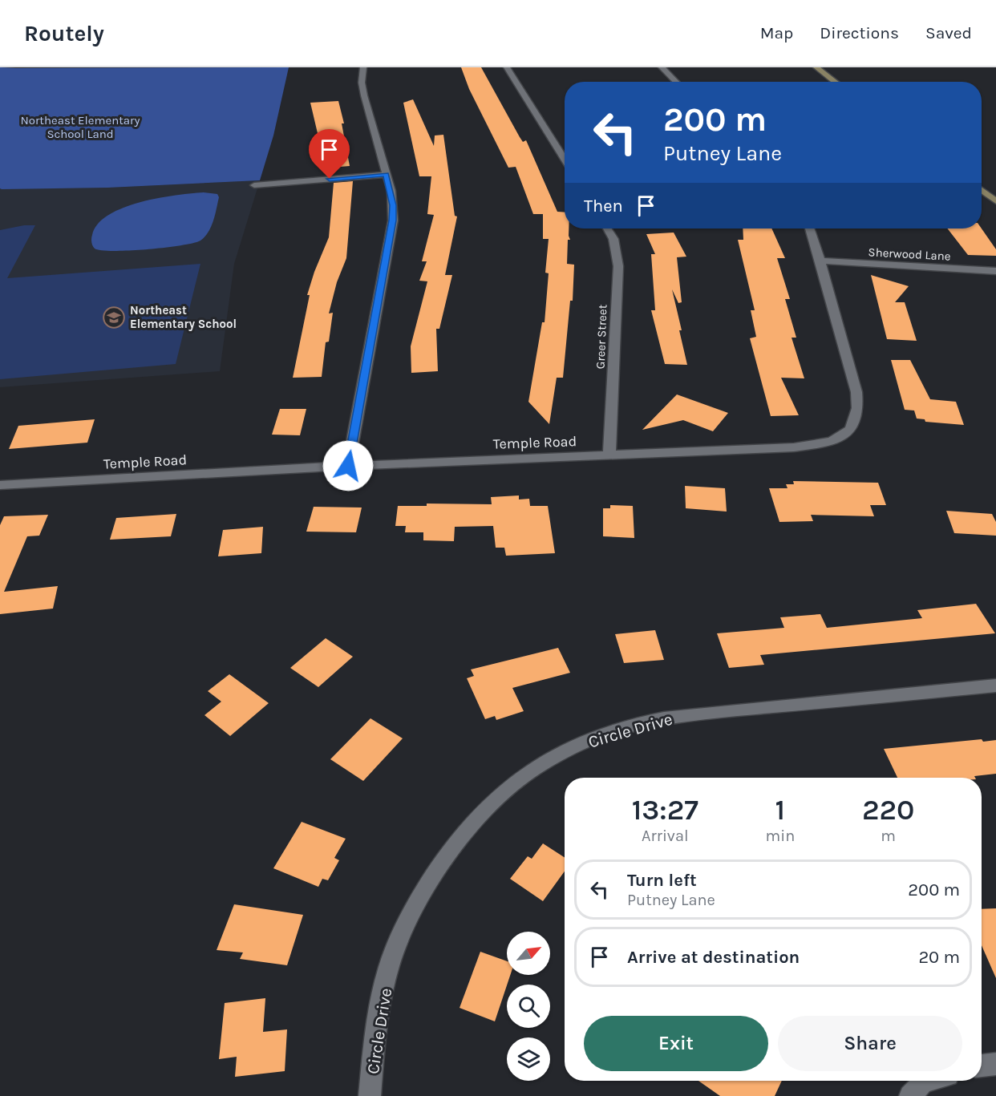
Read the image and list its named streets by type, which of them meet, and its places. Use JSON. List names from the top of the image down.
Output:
{
  "streets": {
    "street": [
      "Sherwood Lane",
      "Greer Street",
      "Temple Road",
      "Circle Drive"
    ]
  },
  "crossings": [
    ["Sherwood Lane", "Temple Road"],
    ["Greer Street", "Temple Road"]
  ],
  "parks": ["Northeast Elementary School Land"],
  "places": {
    "school or university": ["Northeast Elementary School"]
  },
  "north": "top right",
  "page": {
    "header": "Routely",
    "nav": ["Map", "Directions", "Saved"],
    "turn": ["200 m", "Putney Lane"],
    "then": "Then",
    "eta": [
      "13:27",
      "Arrival",
      "1",
      "min",
      "220",
      "m"
    ],
    "list": [
      {
        "name": "Turn left",
        "note": "Putney Lane",
        "value": "200 m"
      },
      {
        "name": "Arrive at destination",
        "value": "20 m"
      }
    ],
    "buttons": ["Exit", "Share"]
  }
}
